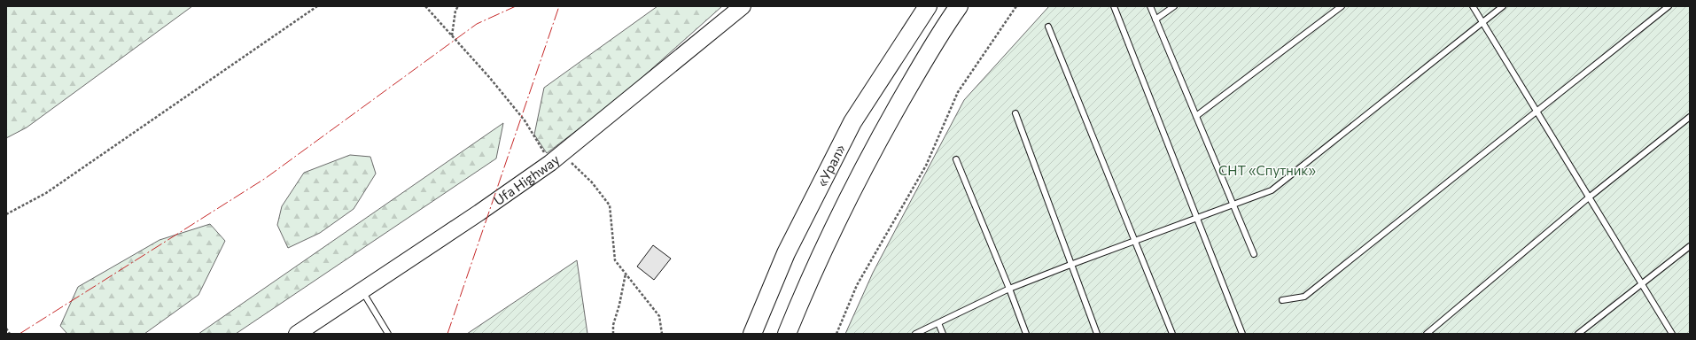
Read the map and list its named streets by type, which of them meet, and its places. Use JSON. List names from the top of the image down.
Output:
{
  "streets": {
    "main road": ["«Урал»", "Ufa Highway"]
  },
  "parks": ["СНТ «Спутник»"]
}
